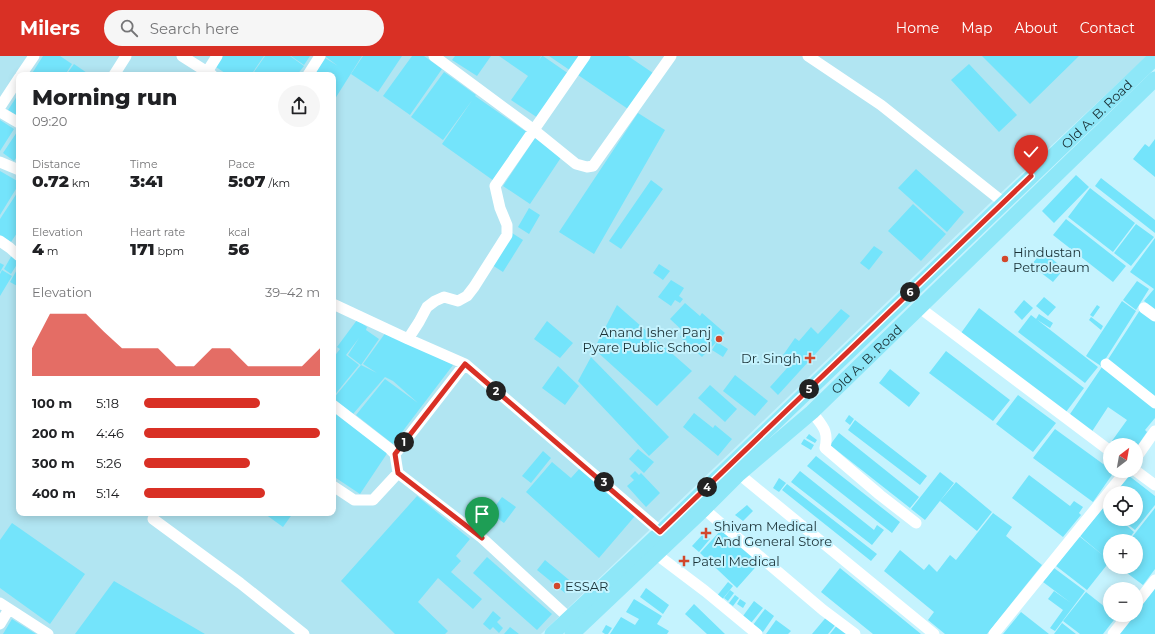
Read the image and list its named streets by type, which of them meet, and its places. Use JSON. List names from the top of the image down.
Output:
{
  "streets": {
    "main road": ["Old A. B. Road"]
  },
  "places": {
    "other": ["Hindustan Petroleaum", "Anand Isher Panj Pyare Public School", "ESSAR"],
    "health": ["Dr. Singh", "Shivam Medical And General Store", "Patel Medical"]
  },
  "north": "top right",
  "page": {
    "header": "Milers",
    "search": "Search here",
    "nav": [
      "Home",
      "Map",
      "About",
      "Contact"
    ],
    "heading": ["Morning run", "09:20"],
    "stats": [
      ["Distance", "0.72 km"],
      ["Time", "3:41"],
      ["Pace", "5:07 /km"],
      ["Elevation", "4 m"],
      ["Heart rate", "171 bpm"],
      ["kcal", "56"]
    ],
    "chart": ["Elevation", "39–42 m"],
    "pins": [
      "6",
      "5",
      "2",
      "1",
      "3",
      "4"
    ],
    "list": [
      {
        "name": "100 m",
        "note": "5:18"
      },
      {
        "name": "200 m",
        "note": "4:46"
      },
      {
        "name": "300 m",
        "note": "5:26"
      },
      {
        "name": "400 m",
        "note": "5:14"
      }
    ],
    "map_buttons": ["+", "−"]
  }
}
